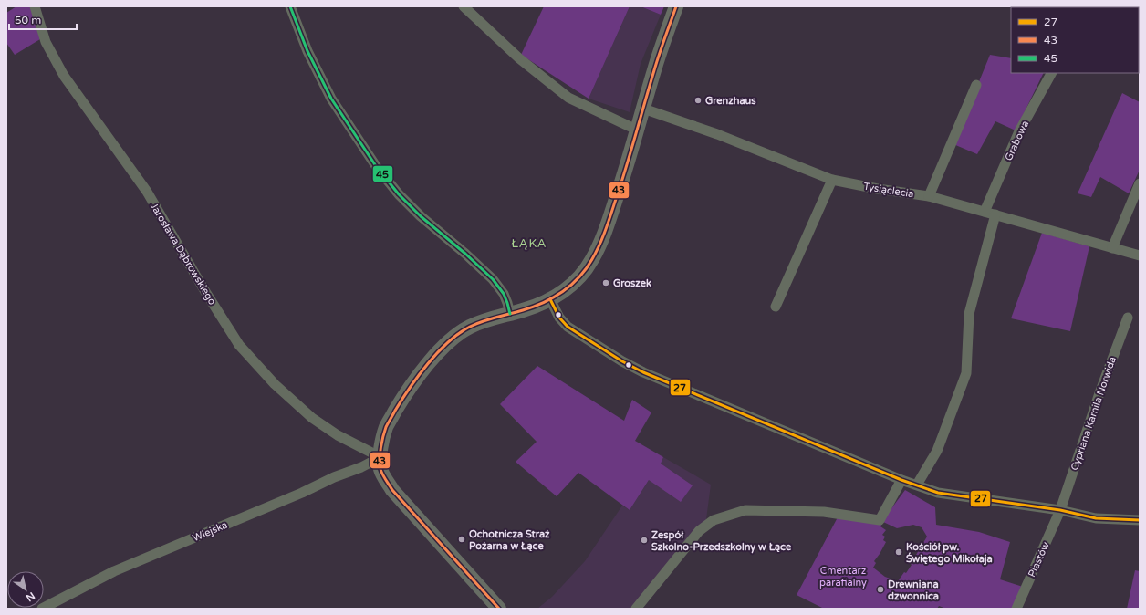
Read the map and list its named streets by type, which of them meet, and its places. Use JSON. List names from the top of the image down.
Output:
{
  "streets": {
    "street": [
      "Grabowa",
      "Tysiąclecia",
      "Jarosława Dąbrowskiego",
      "Cypriana Kamila Norwida",
      "Wiejska",
      "Piastów"
    ]
  },
  "crossings": [
    ["Grabowa", "Tysiąclecia"],
    ["Jarosława Dąbrowskiego", "Wiejska"],
    ["Cypriana Kamila Norwida", "Piastów"]
  ],
  "districts": ["ŁĄKA"],
  "parks": ["Cmentarz parafialny"],
  "places": [
    "Grenzhaus",
    "Groszek",
    "Ochotnicza Straż Pożarna w Łące",
    "Zespół Szkolno-Przedszkolny w Łące",
    "Kościół pw. Świętego Mikołaja",
    "Drewniana dzwonnica"
  ],
  "lines": ["transit line 43", "transit line 45", "transit line 27"],
  "legend": ["27", "43", "45"],
  "scale_bar": "50 m",
  "north": "bottom right"
}
